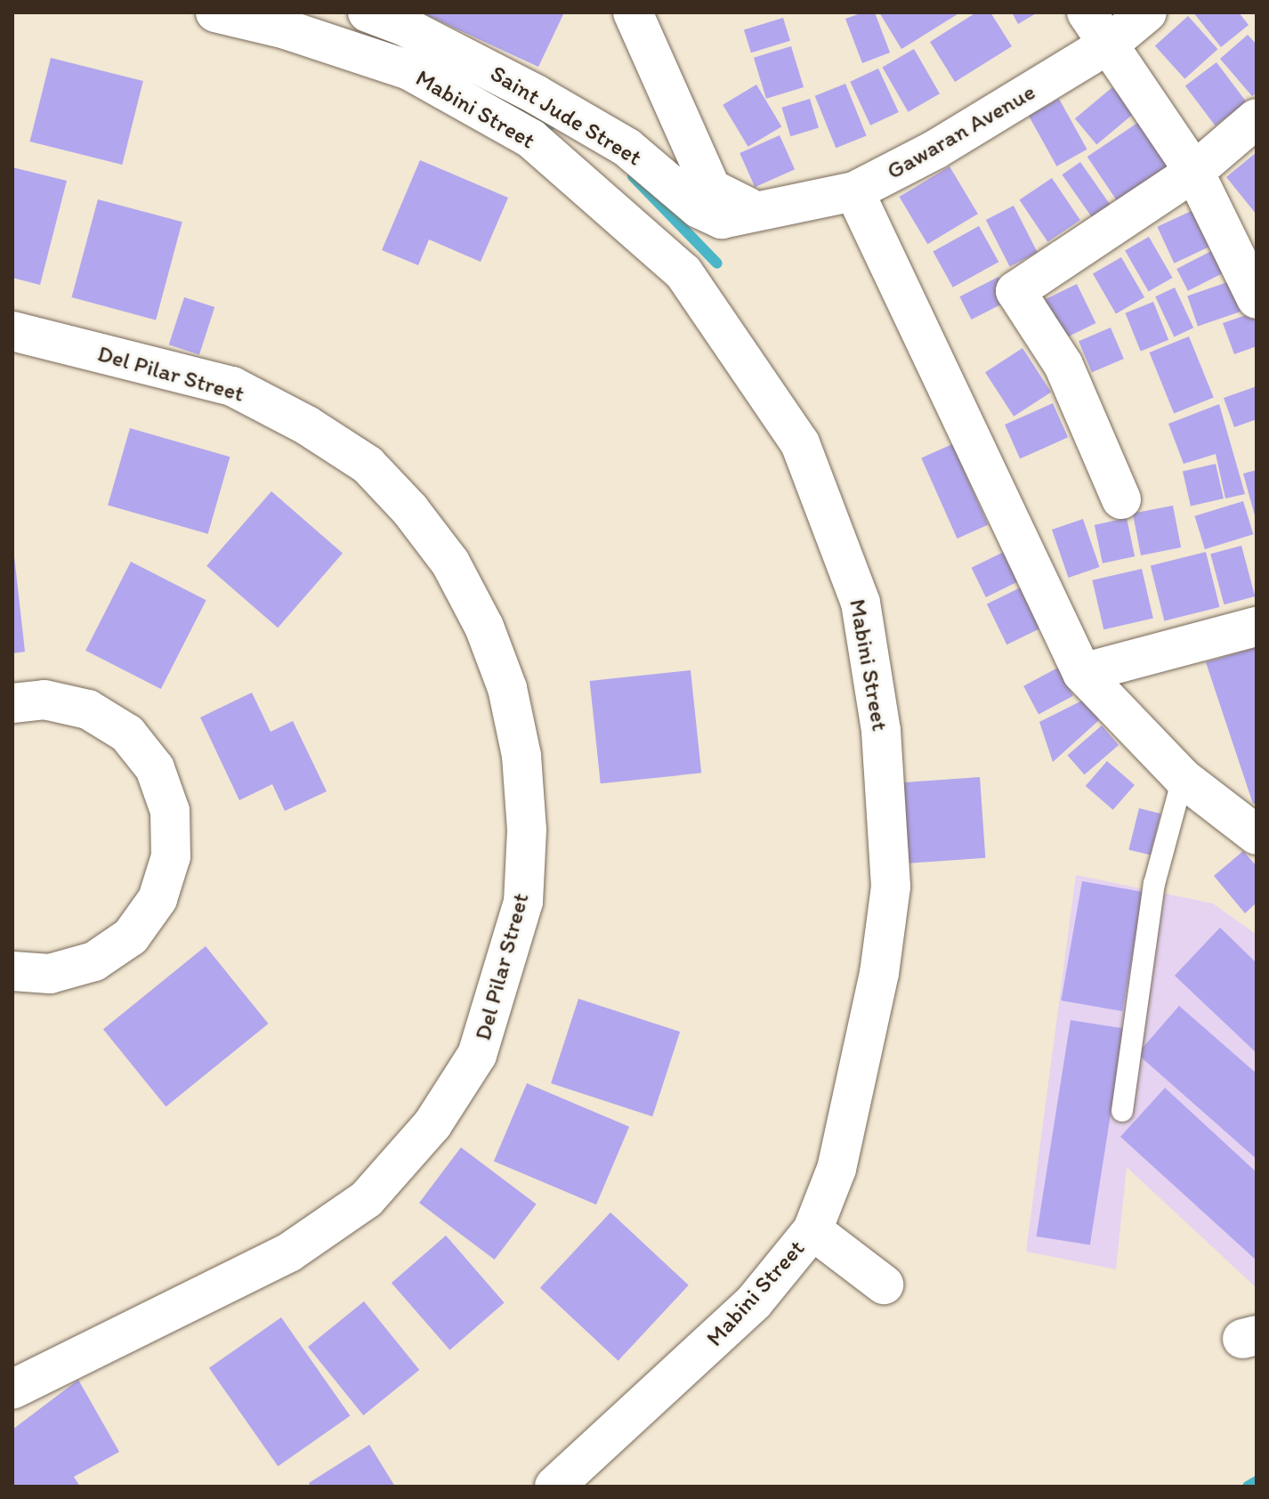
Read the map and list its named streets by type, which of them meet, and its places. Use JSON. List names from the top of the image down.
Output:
{
  "streets": {
    "street": [
      "Mabini Street",
      "Saint Jude Street",
      "Gawaran Avenue",
      "Del Pilar Street"
    ]
  },
  "crossings": [
    ["Saint Jude Street", "Gawaran Avenue"]
  ]
}
